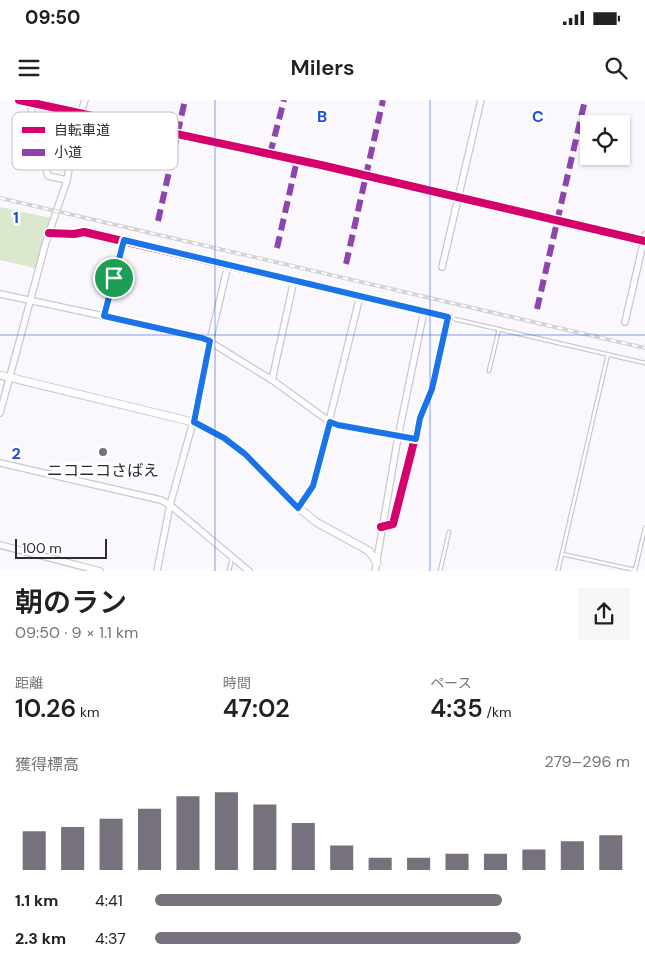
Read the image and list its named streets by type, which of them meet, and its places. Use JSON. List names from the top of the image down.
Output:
{
  "places": ["ニコニコさばえ"],
  "legend": ["自転車道", "小道"],
  "scale_bar": "100 m",
  "page": {
    "status": "09:50",
    "header": "Milers",
    "scale": "100 m",
    "heading": ["朝のラン", "09:50 · 9 × 1.1 km"],
    "stats": [
      ["距離", "10.26 km"],
      ["時間", "47:02"],
      ["ペース", "4:35 /km"]
    ],
    "chart": ["獲得標高", "279–296 m"],
    "list": [
      {
        "name": "1.1 km",
        "note": "4:41"
      },
      {
        "name": "2.3 km",
        "note": "4:37"
      }
    ]
  },
  "grid": {
    "columns": ["B", "C"],
    "rows": ["1", "2"]
  }
}
